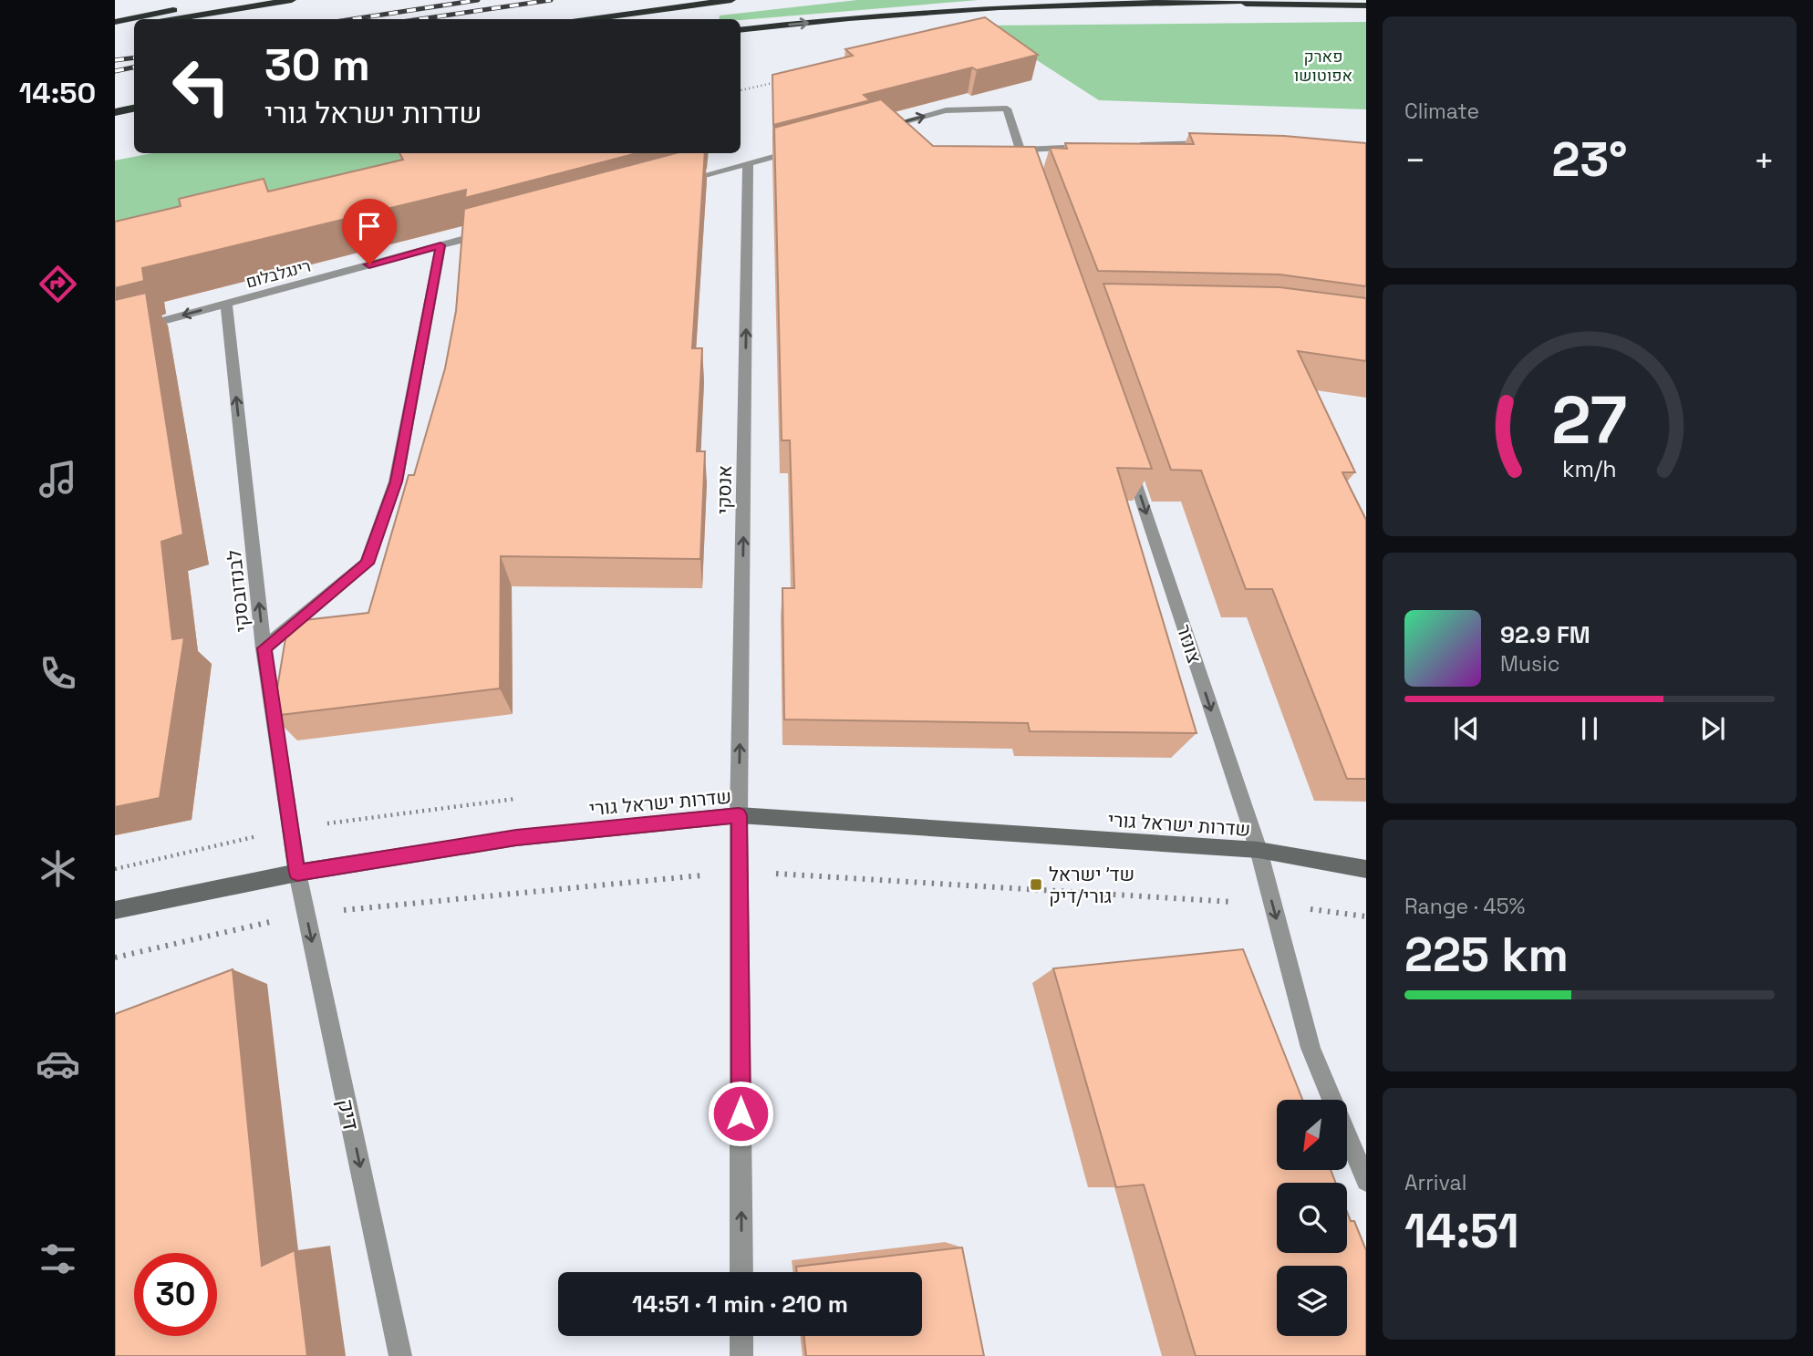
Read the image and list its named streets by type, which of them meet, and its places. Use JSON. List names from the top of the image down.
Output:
{
  "streets": {
    "street": [
      "רינגלבלום",
      "אנסקי",
      "לבנדובסקי",
      "צונזר",
      "שדרות ישראל גורי",
      "דיק"
    ]
  },
  "crossings": [
    ["רינגלבלום", "לבנדובסקי"],
    ["אנסקי", "שדרות ישראל גורי"],
    ["לבנדובסקי", "שדרות ישראל גורי"],
    ["לבנדובסקי", "דיק"],
    ["צונזר", "שדרות ישראל גורי"],
    ["שדרות ישראל גורי", "דיק"]
  ],
  "one_way": [
    "אנסקי",
    "לבנדובסקי",
    "צונזר",
    "דיק"
  ],
  "parks": ["פארק אפוטושו"],
  "places": {
    "transit": ["שד׳ ישראל גורי/דיק"]
  },
  "north": "bottom left",
  "page": {
    "tabs": "14:50",
    "tile": [
      "Climate",
      ["Range · 45%", "225 km"],
      ["Arrival", "14:51"]
    ],
    "turn": ["30 m", "שדרות ישראל גורי"],
    "heat": ["−", "23°", "+"],
    "song": ["92.9 FM", "Music"],
    "limit": "30",
    "trip": "14:51 · 1 min · 210 m",
    "gauge": ["27", "km/h"]
  }
}
